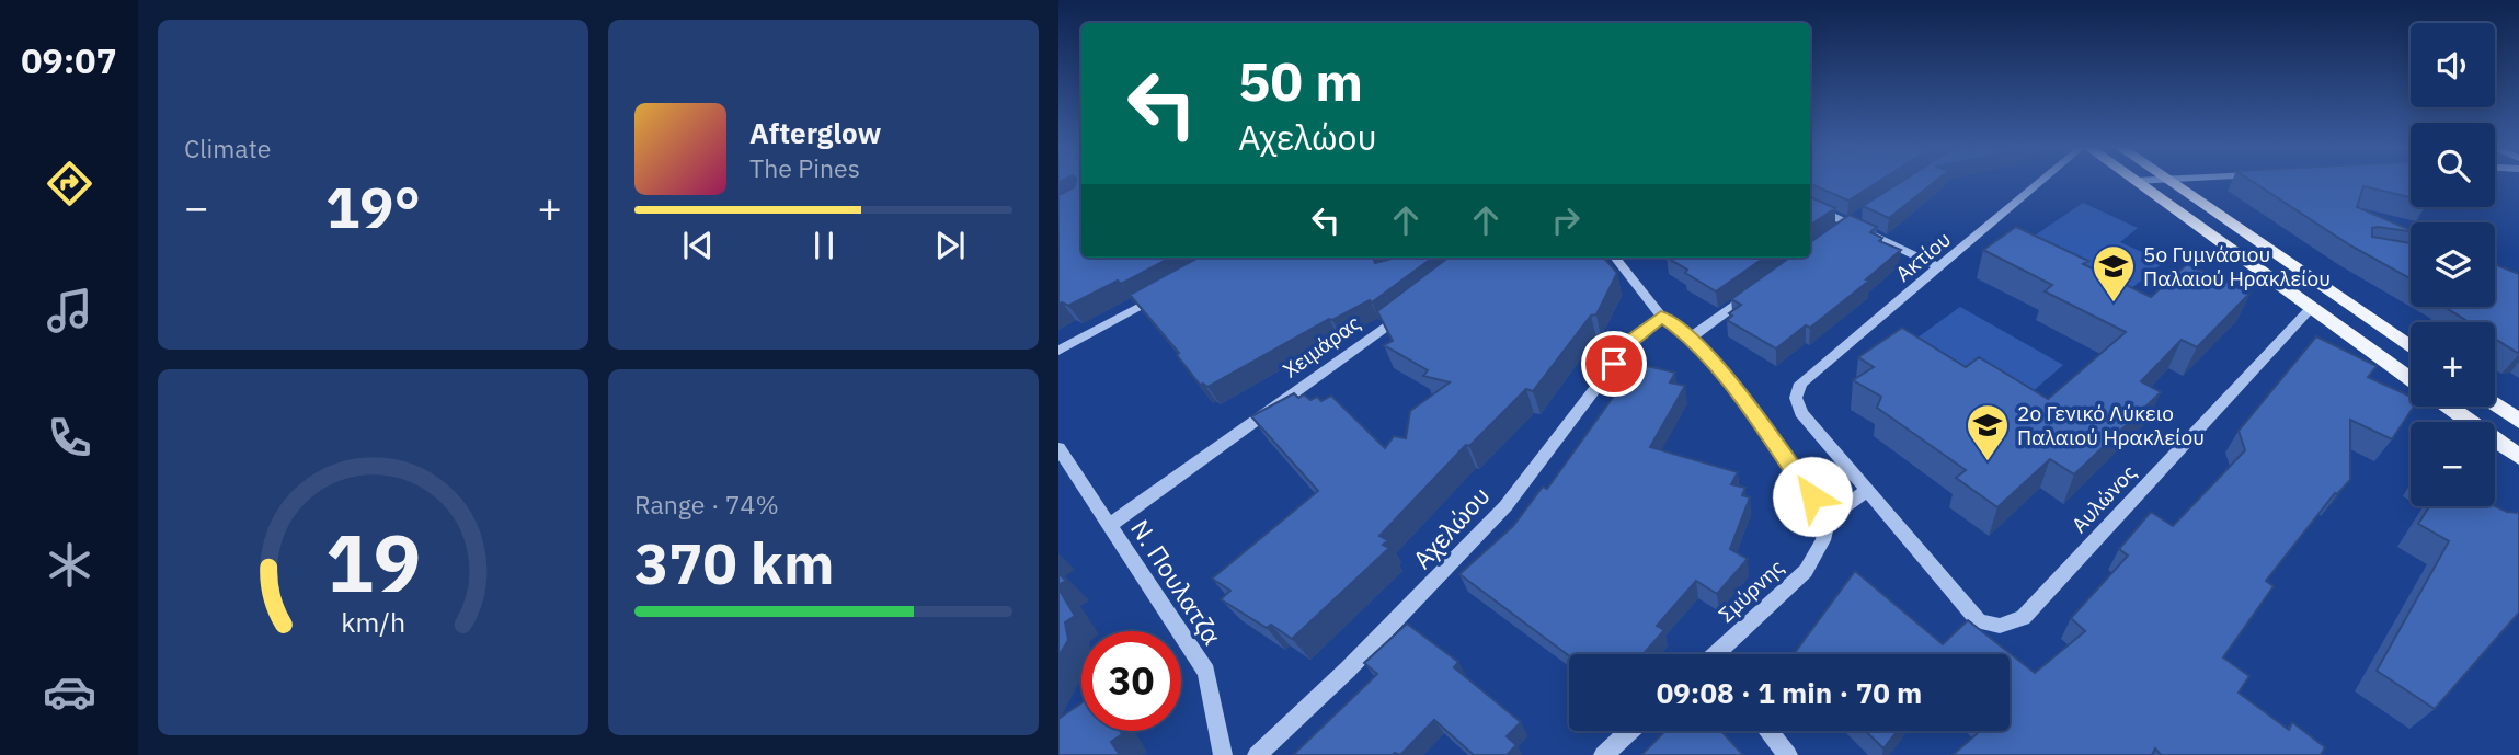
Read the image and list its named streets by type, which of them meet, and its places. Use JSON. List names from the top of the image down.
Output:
{
  "streets": {
    "street": [
      "Ακτίου",
      "Χειμάρας",
      "Αυλώνος",
      "Αχελώου",
      "Ν. Πουλατζα",
      "Σμύρνης"
    ]
  },
  "crossings": [
    ["Ακτίου", "Αυλώνος"],
    ["Χειμάρας", "Ν. Πουλατζα"]
  ],
  "places": {
    "school or university": ["5ο Γυμνάσιου Παλαιού Ηρακλείου", "2ο Γενικό Λύκειο Παλαιού Ηρακλείου"]
  },
  "page": {
    "tabs": "09:07",
    "tile": [
      "Climate",
      ["Range · 74%", "370 km"]
    ],
    "map_buttons": ["+", "−"],
    "turn": ["50 m", "Αχελώου"],
    "song": ["Afterglow", "The Pines"],
    "heat": ["−", "19°", "+"],
    "limit": "30",
    "trip": "09:08 · 1 min · 70 m",
    "gauge": ["19", "km/h"]
  }
}
